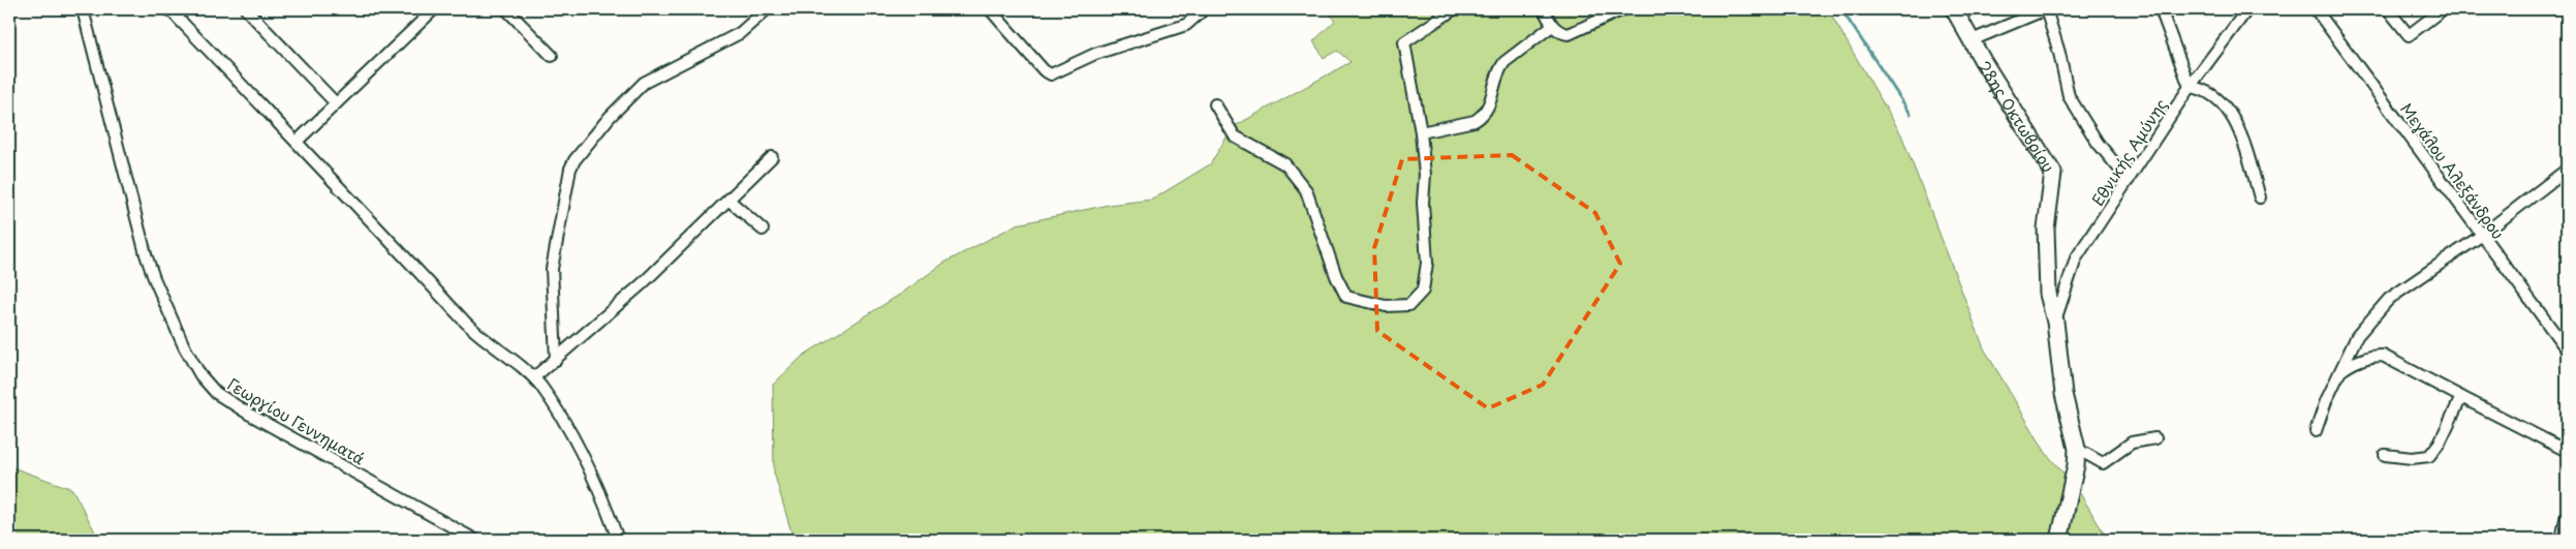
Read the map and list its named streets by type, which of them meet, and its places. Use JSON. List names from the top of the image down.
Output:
{
  "streets": {
    "street": [
      "28ης Οκτωβρίου",
      "Εθνικής Αμύνης",
      "Μεγάλου Αλεξάνδρου",
      "Γεωργίου Γεννηματά"
    ]
  },
  "crossings": [
    ["28ης Οκτωβρίου", "Εθνικής Αμύνης"]
  ]
}
